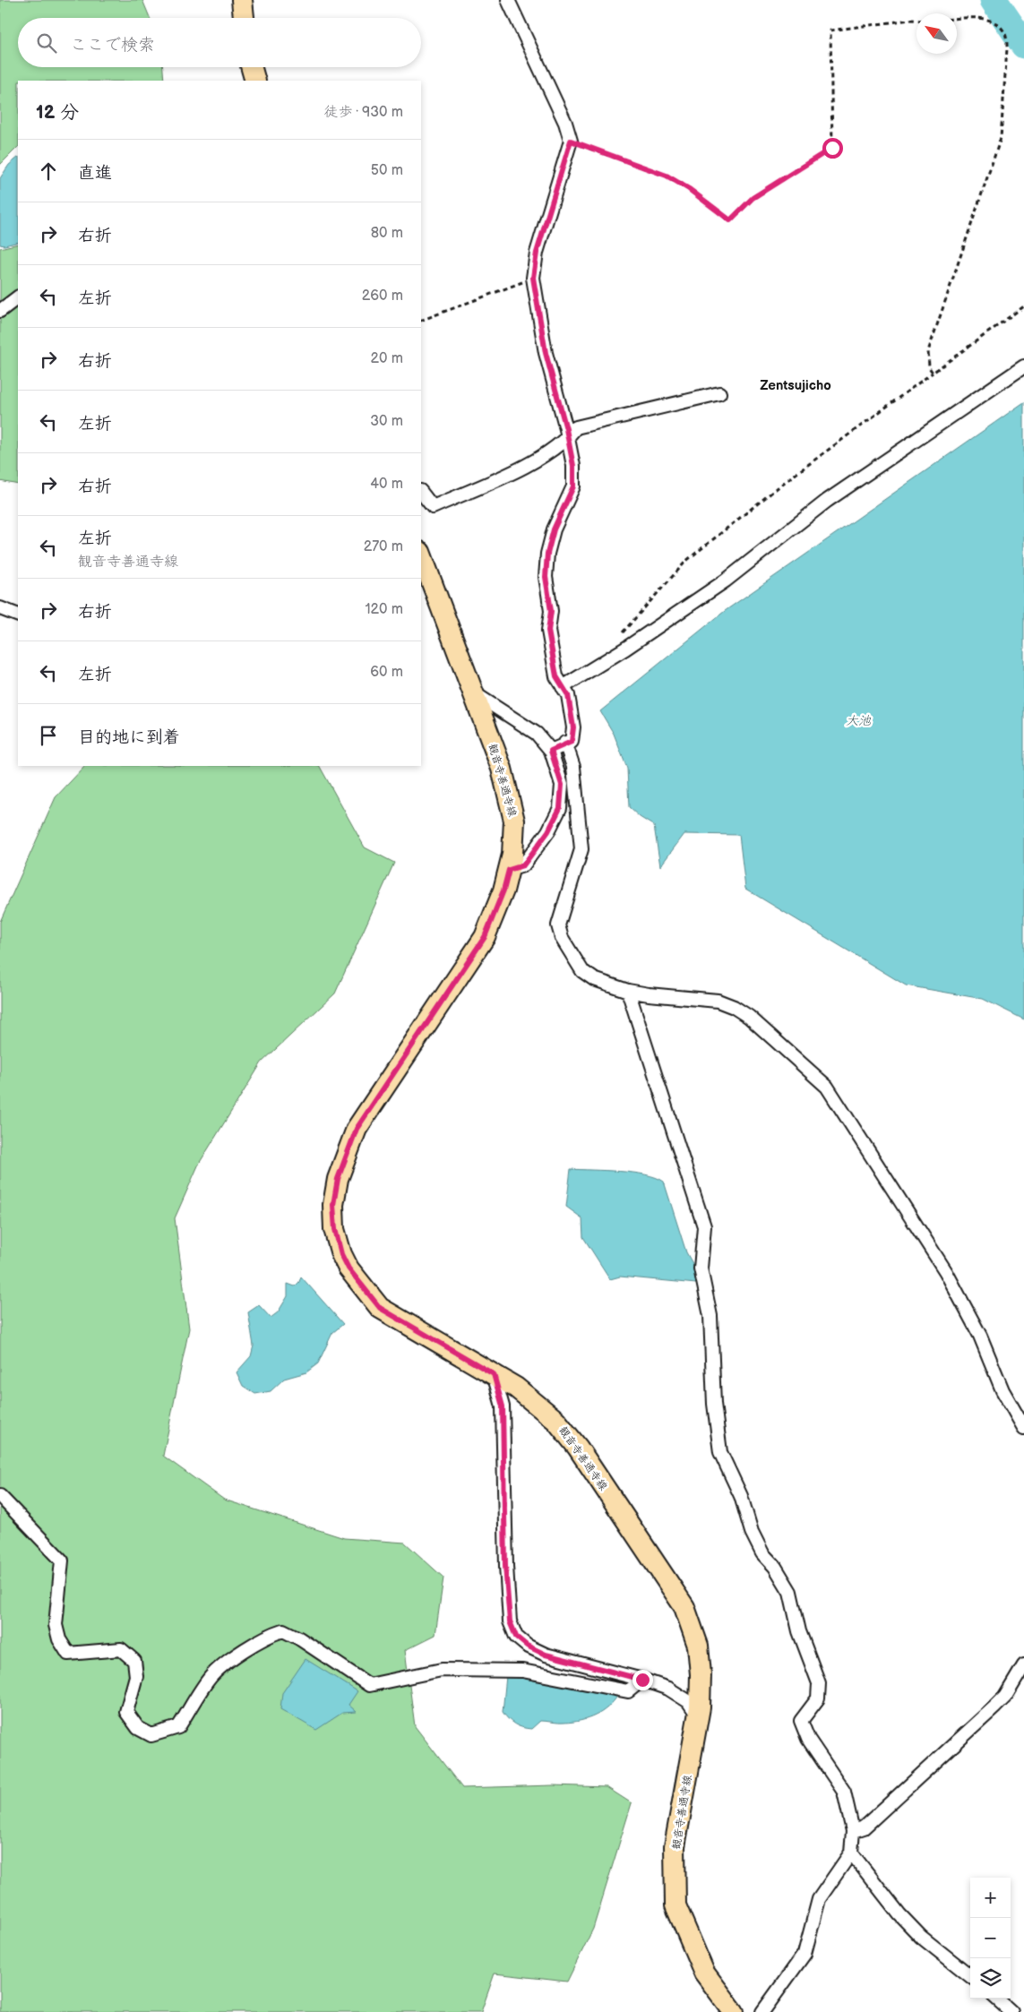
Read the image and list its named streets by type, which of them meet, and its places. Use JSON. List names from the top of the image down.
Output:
{
  "streets": {
    "main road": ["観音寺善通寺線"]
  },
  "districts": ["Zentsujicho"],
  "water": ["大池"],
  "north": "top left",
  "page": {
    "search": "ここで検索",
    "heading": ["12 分", "徒歩 · 930 m"],
    "list": [
      ["直進", "50 m"],
      ["右折", "80 m"],
      ["左折", "260 m"],
      ["右折", "20 m"],
      ["左折", "30 m"],
      ["右折", "40 m"],
      ["左折", "観音寺善通寺線", "270 m"],
      ["右折", "120 m"],
      ["左折", "60 m"],
      "目的地に到着"
    ],
    "map_buttons": ["+", "−"]
  }
}
